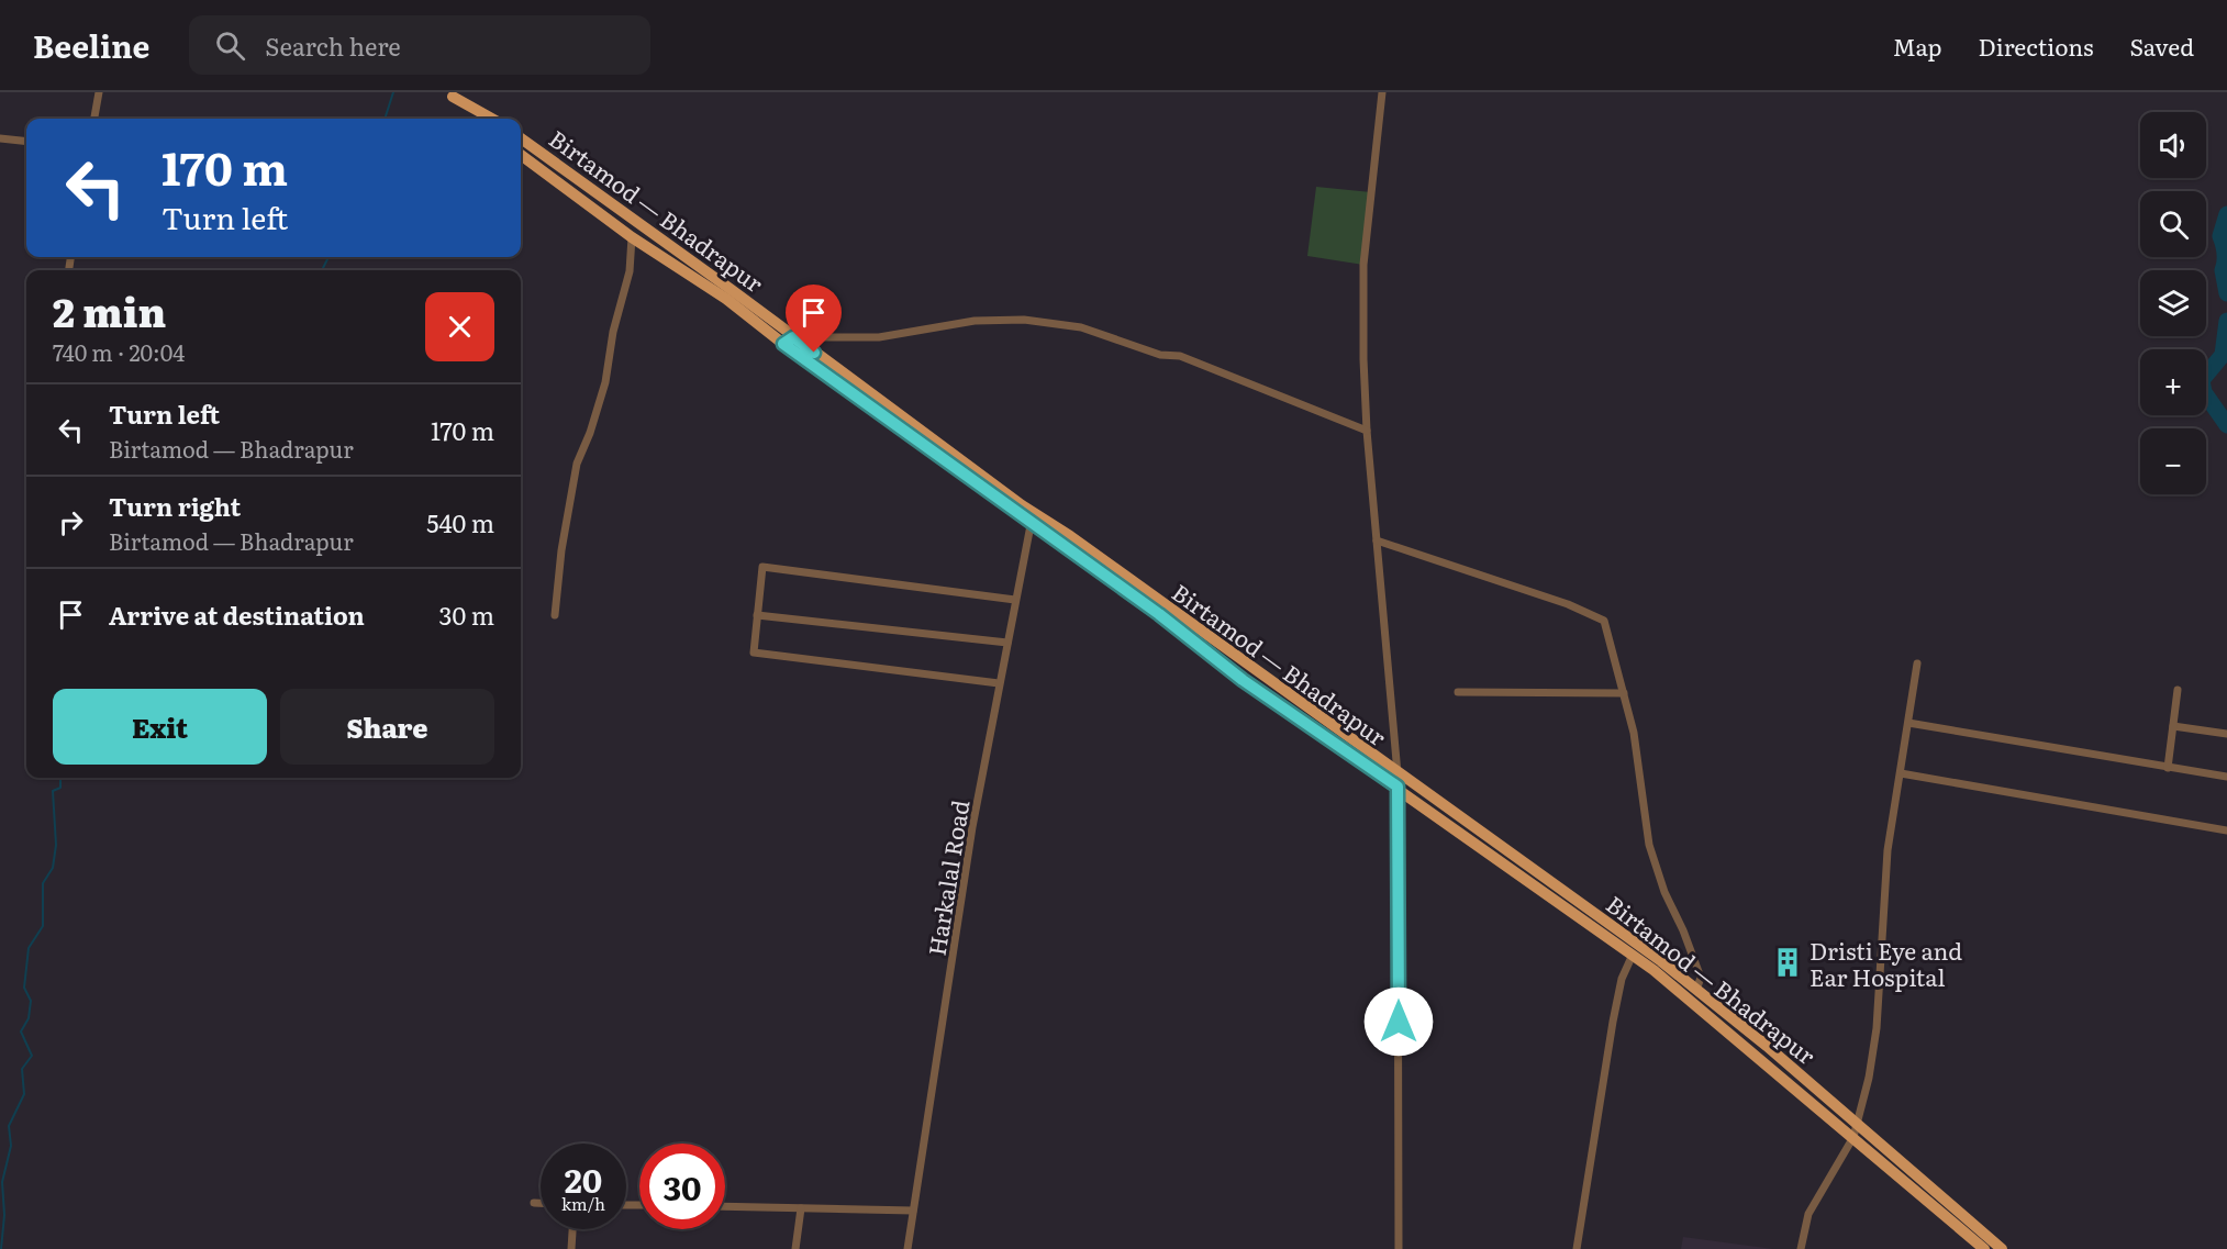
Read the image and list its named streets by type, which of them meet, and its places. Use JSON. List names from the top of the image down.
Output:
{
  "streets": {
    "main road": ["Birtamod — Bhadrapur"],
    "street": ["Harkalal Road"]
  },
  "crossings": [
    ["Birtamod — Bhadrapur", "Harkalal Road"]
  ],
  "places": {
    "building": ["Dristi Eye and Ear Hospital"]
  },
  "page": {
    "header": "Beeline",
    "search": "Search here",
    "nav": ["Map", "Directions", "Saved"],
    "map_buttons": ["+", "−"],
    "turn": ["170 m", "Turn left"],
    "heading": ["2 min", "740 m · 20:04"],
    "list": [
      {
        "name": "Turn left",
        "note": "Birtamod — Bhadrapur",
        "value": "170 m"
      },
      {
        "name": "Turn right",
        "note": "Birtamod — Bhadrapur",
        "value": "540 m"
      },
      {
        "name": "Arrive at destination",
        "value": "30 m"
      }
    ],
    "buttons": ["Exit", "Share"],
    "speed": "20 km/h",
    "limit": "30"
  }
}
